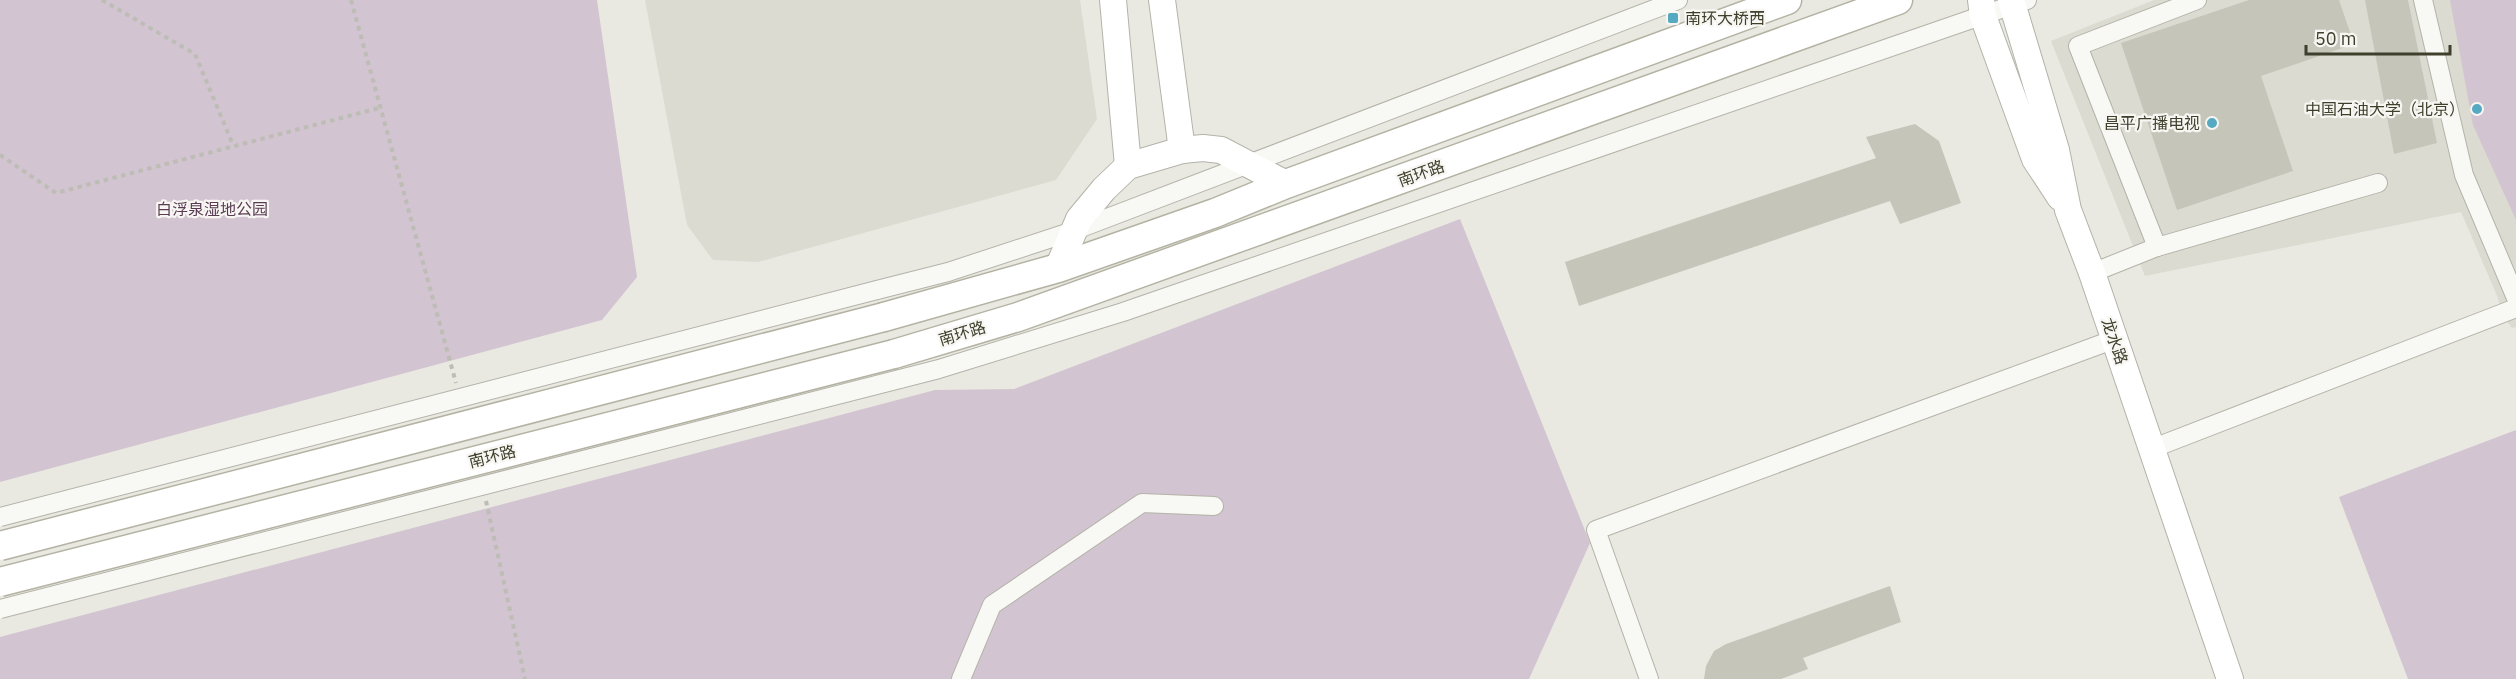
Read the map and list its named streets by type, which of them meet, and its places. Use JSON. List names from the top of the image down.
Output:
{
  "streets": {
    "main road": ["南环路"],
    "street": ["龙水路"]
  },
  "parks": ["白浮泉湿地公园"],
  "places": {
    "transit": ["南环大桥西"],
    "other": ["中国石油大学（北京）", "昌平广播电视"]
  },
  "scale_bar": "50 m"
}
